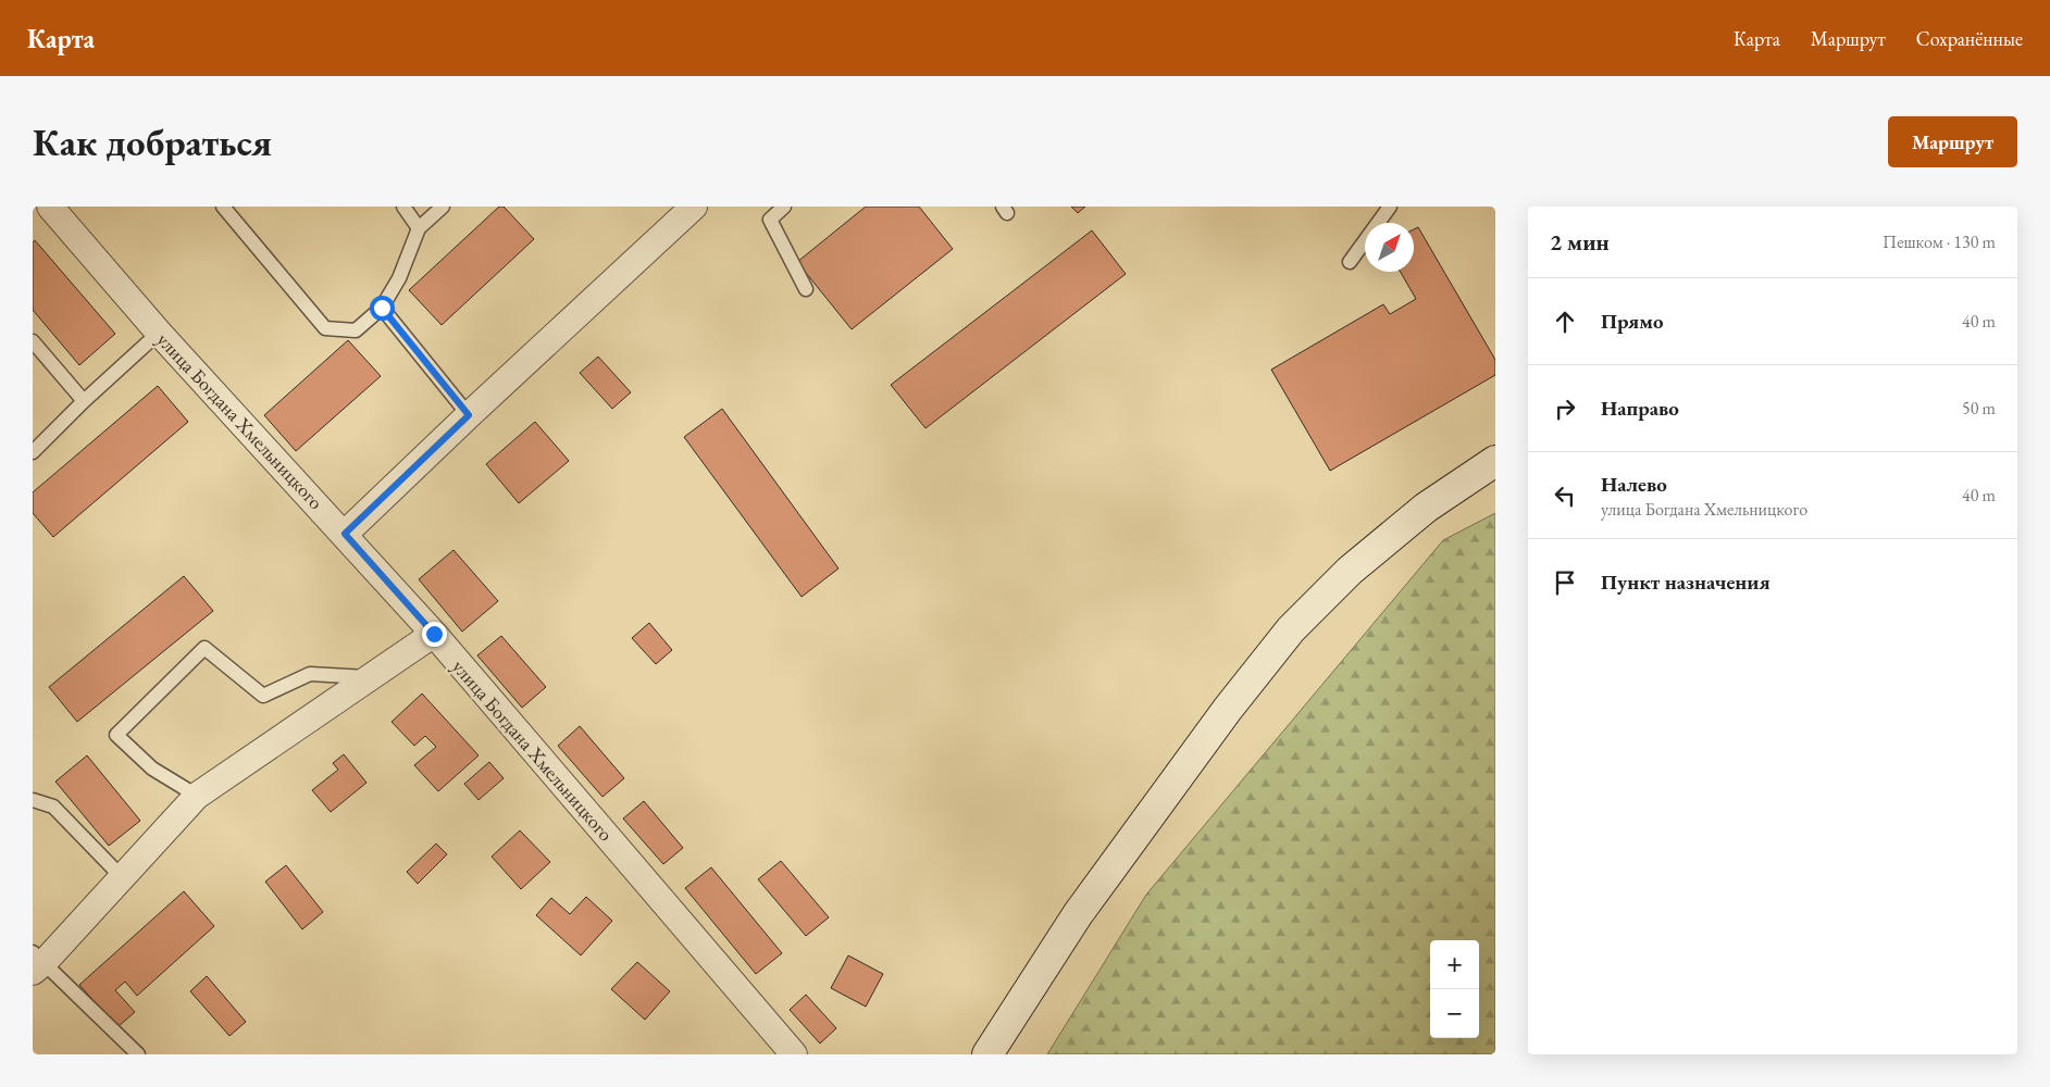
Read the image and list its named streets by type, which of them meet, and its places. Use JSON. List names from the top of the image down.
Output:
{
  "streets": {
    "street": ["улица Богдана Хмельницкого"]
  },
  "north": "top right",
  "page": {
    "header": "Карта",
    "nav": ["Карта", "Маршрут", "Сохранённые"],
    "buttons": "Маршрут",
    "title": "Как добраться",
    "heading": ["2 мин", "Пешком · 130 m"],
    "list": [
      ["Прямо", "40 m"],
      ["Направо", "50 m"],
      ["Налево", "улица Богдана Хмельницкого", "40 m"],
      "Пункт назначения"
    ],
    "map_buttons": ["+", "−"]
  }
}
